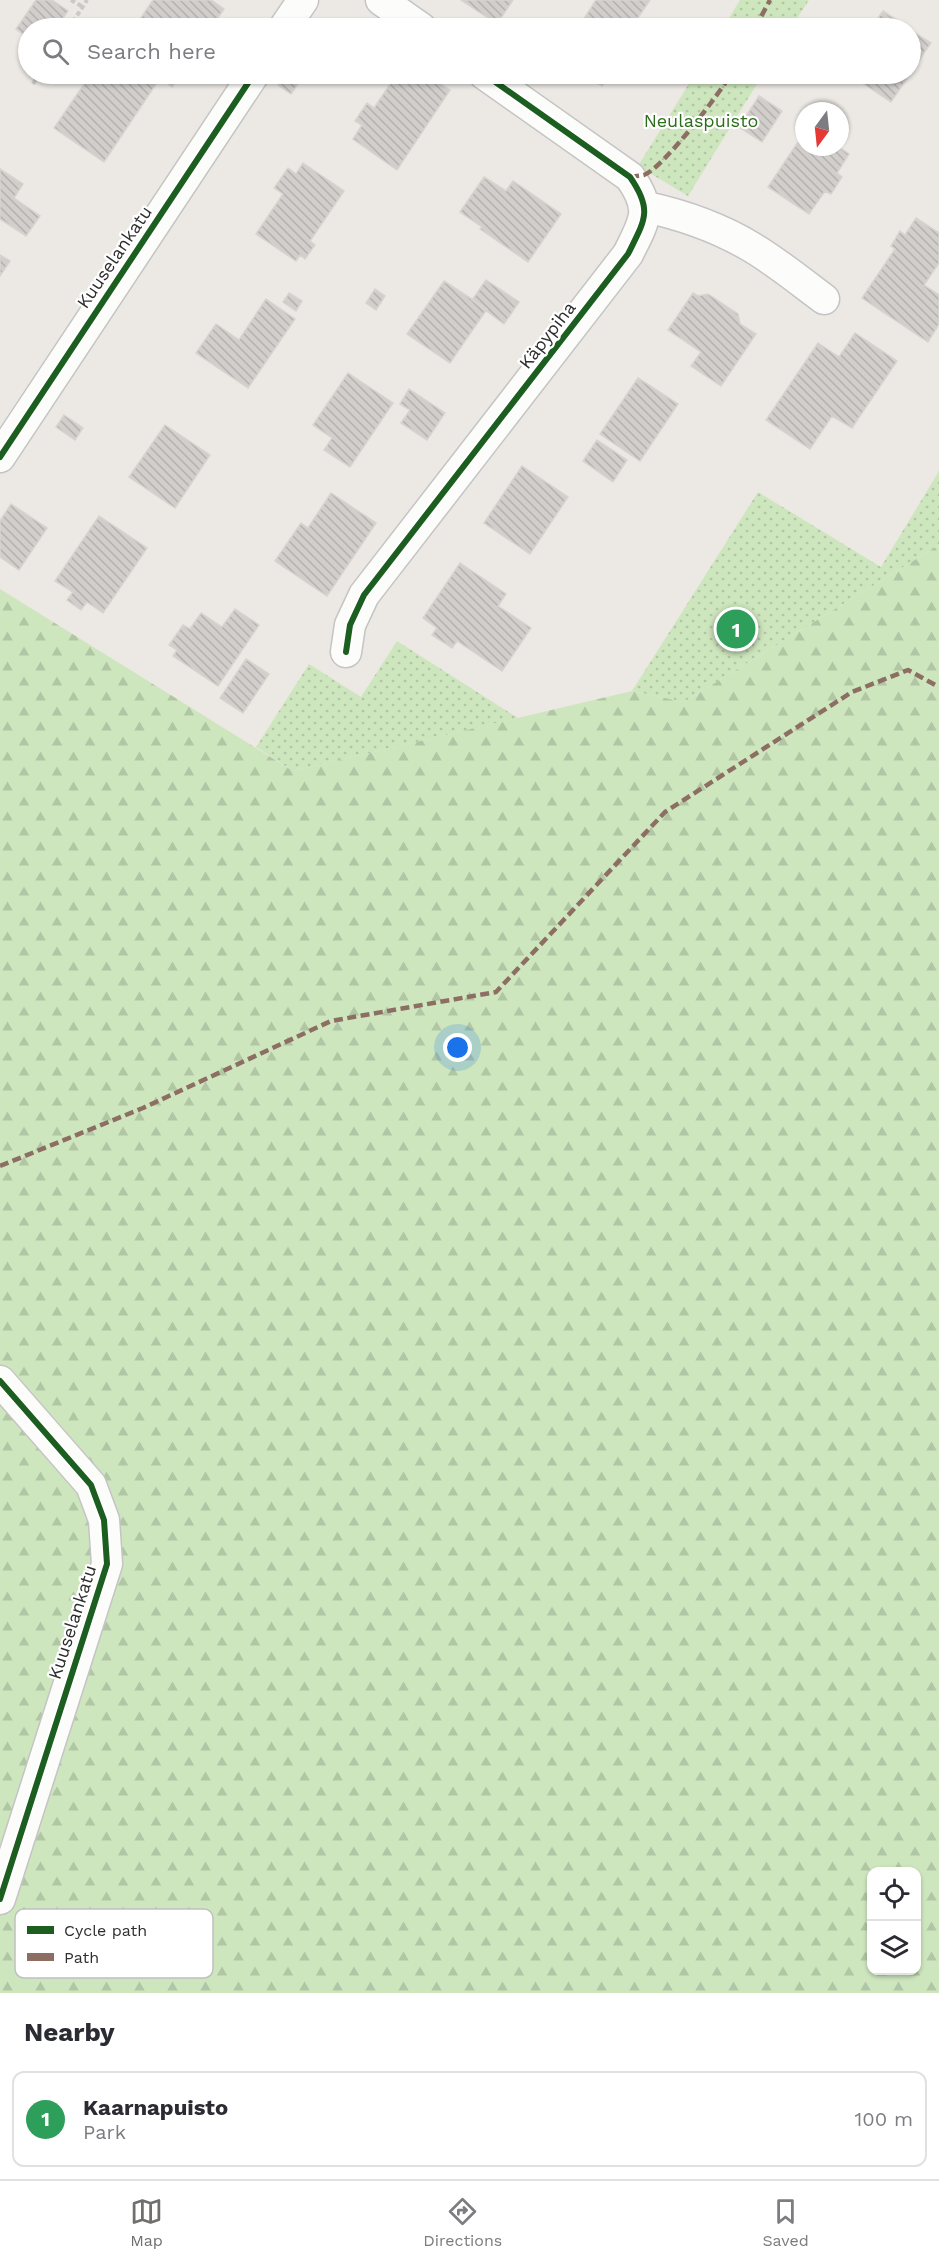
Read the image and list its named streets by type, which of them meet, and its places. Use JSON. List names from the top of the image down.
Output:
{
  "streets": {
    "street": ["Kuuselankatu", "Käpypiha"]
  },
  "parks": ["Neulaspuisto"],
  "legend": ["Cycle path", "Path"],
  "north": "bottom",
  "page": {
    "search": "Search here",
    "pins": "1",
    "heading": "Nearby",
    "list": [
      {
        "mark": "1",
        "name": "Kaarnapuisto",
        "note": "Park",
        "value": "100 m"
      }
    ],
    "nav": ["Map", "Directions", "Saved"]
  }
}
